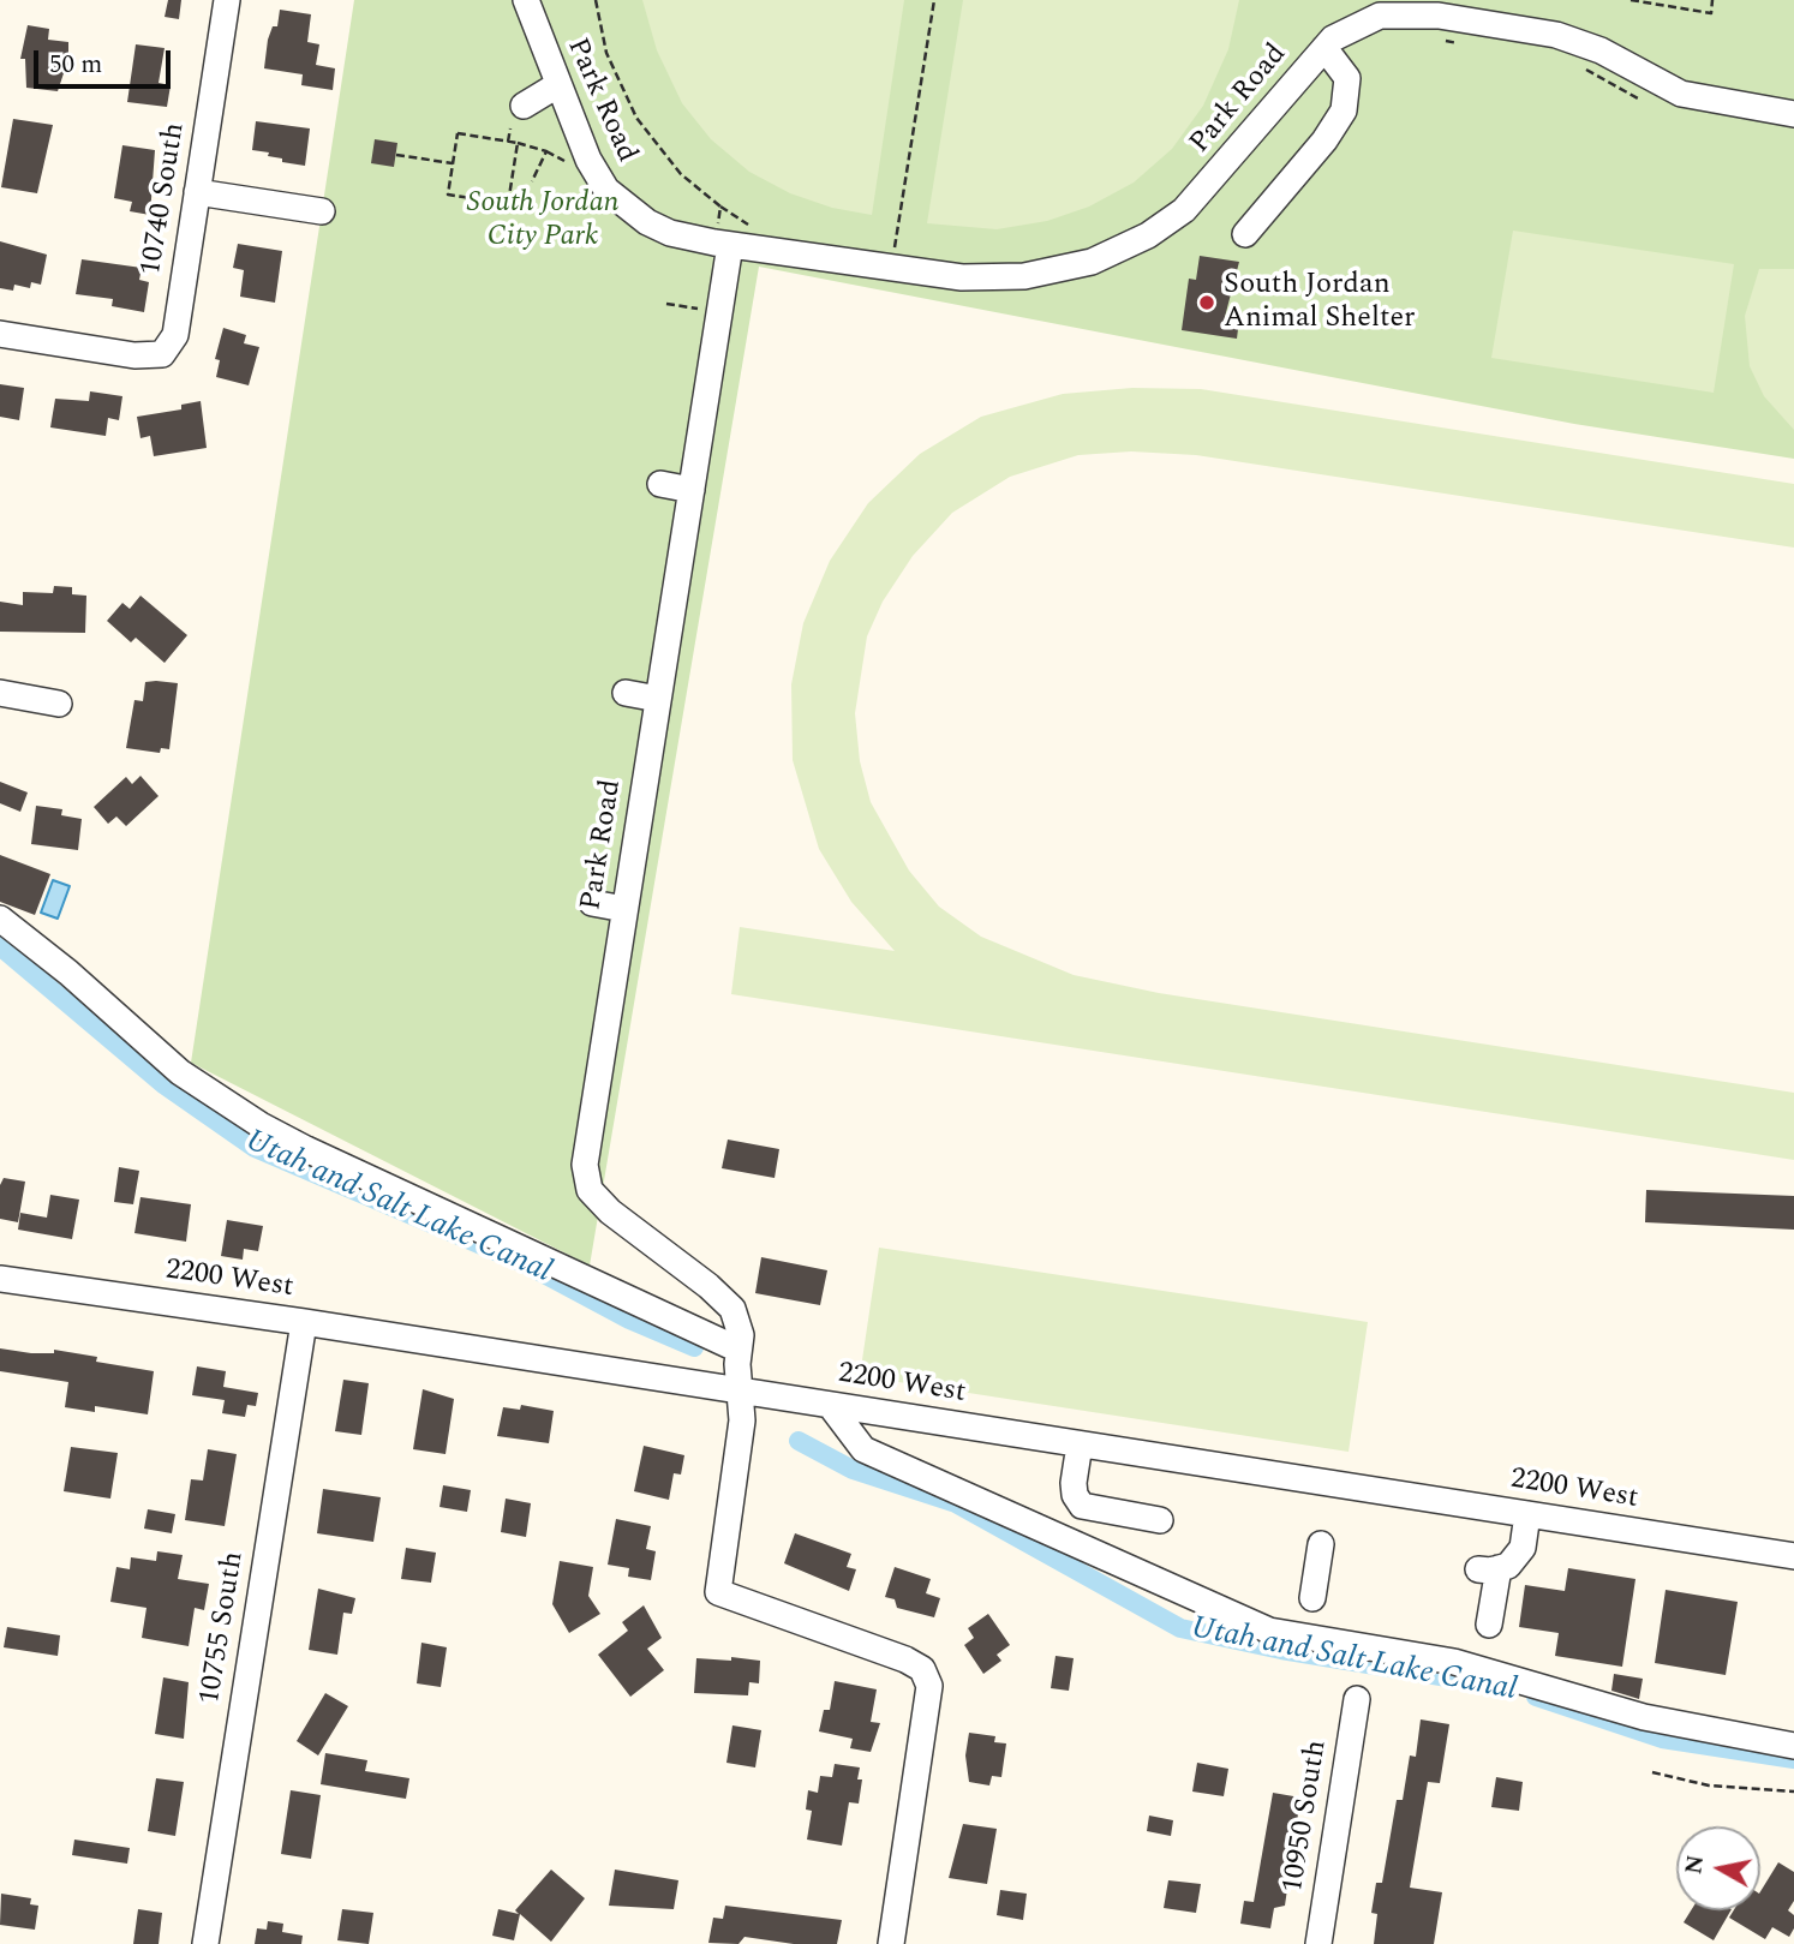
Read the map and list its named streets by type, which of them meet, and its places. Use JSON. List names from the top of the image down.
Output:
{
  "streets": {
    "street": [
      "Park Road",
      "10740 South",
      "2200 West",
      "10755 South",
      "10950 South"
    ]
  },
  "crossings": [
    ["Park Road", "2200 West"],
    ["2200 West", "10755 South"]
  ],
  "water": ["Utah and Salt Lake Canal"],
  "parks": ["South Jordan City Park"],
  "places": ["South Jordan Animal Shelter"],
  "scale_bar": "50 m",
  "north": "left"
}
